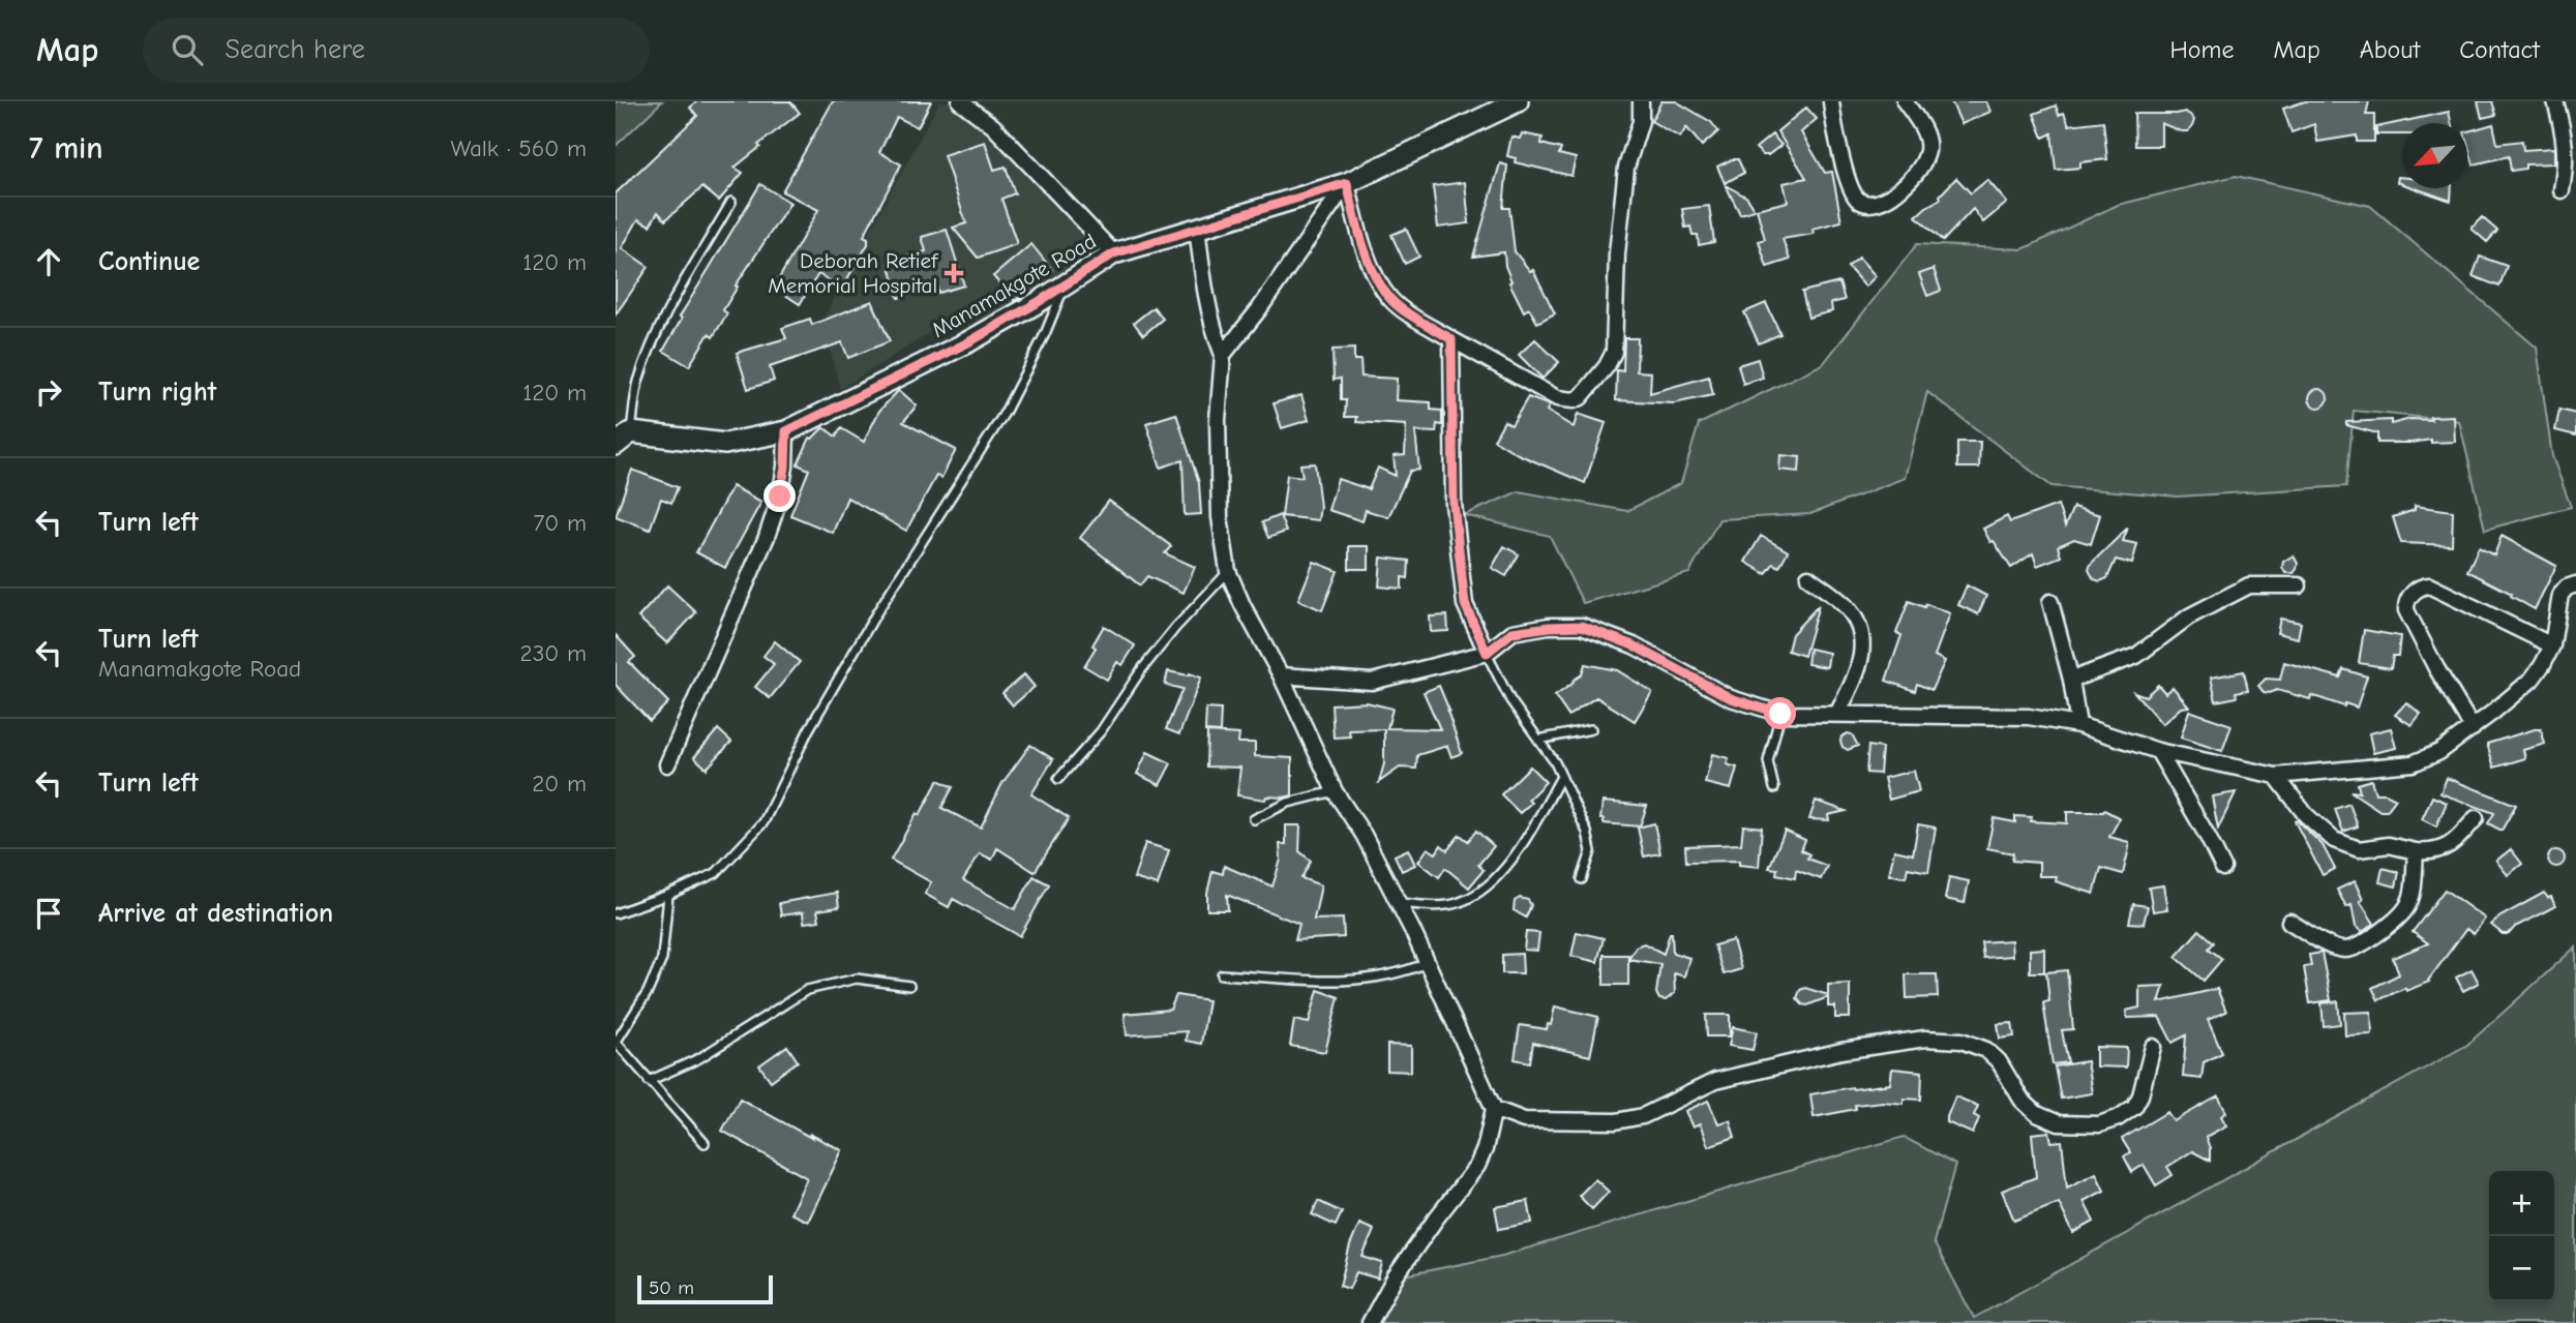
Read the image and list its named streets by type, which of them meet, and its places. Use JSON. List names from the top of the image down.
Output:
{
  "streets": {
    "street": ["Manamakgote Road"]
  },
  "places": {
    "health": ["Deborah Retief Memorial Hospital"]
  },
  "scale_bar": "50 m",
  "north": "bottom left",
  "page": {
    "header": "Map",
    "search": "Search here",
    "nav": [
      "Home",
      "Map",
      "About",
      "Contact"
    ],
    "heading": ["7 min", "Walk · 560 m"],
    "list": [
      ["Continue", "120 m"],
      ["Turn right", "120 m"],
      ["Turn left", "70 m"],
      ["Turn left", "Manamakgote Road", "230 m"],
      ["Turn left", "20 m"],
      "Arrive at destination"
    ],
    "map_buttons": ["+", "−"],
    "scale": "50 m"
  }
}
